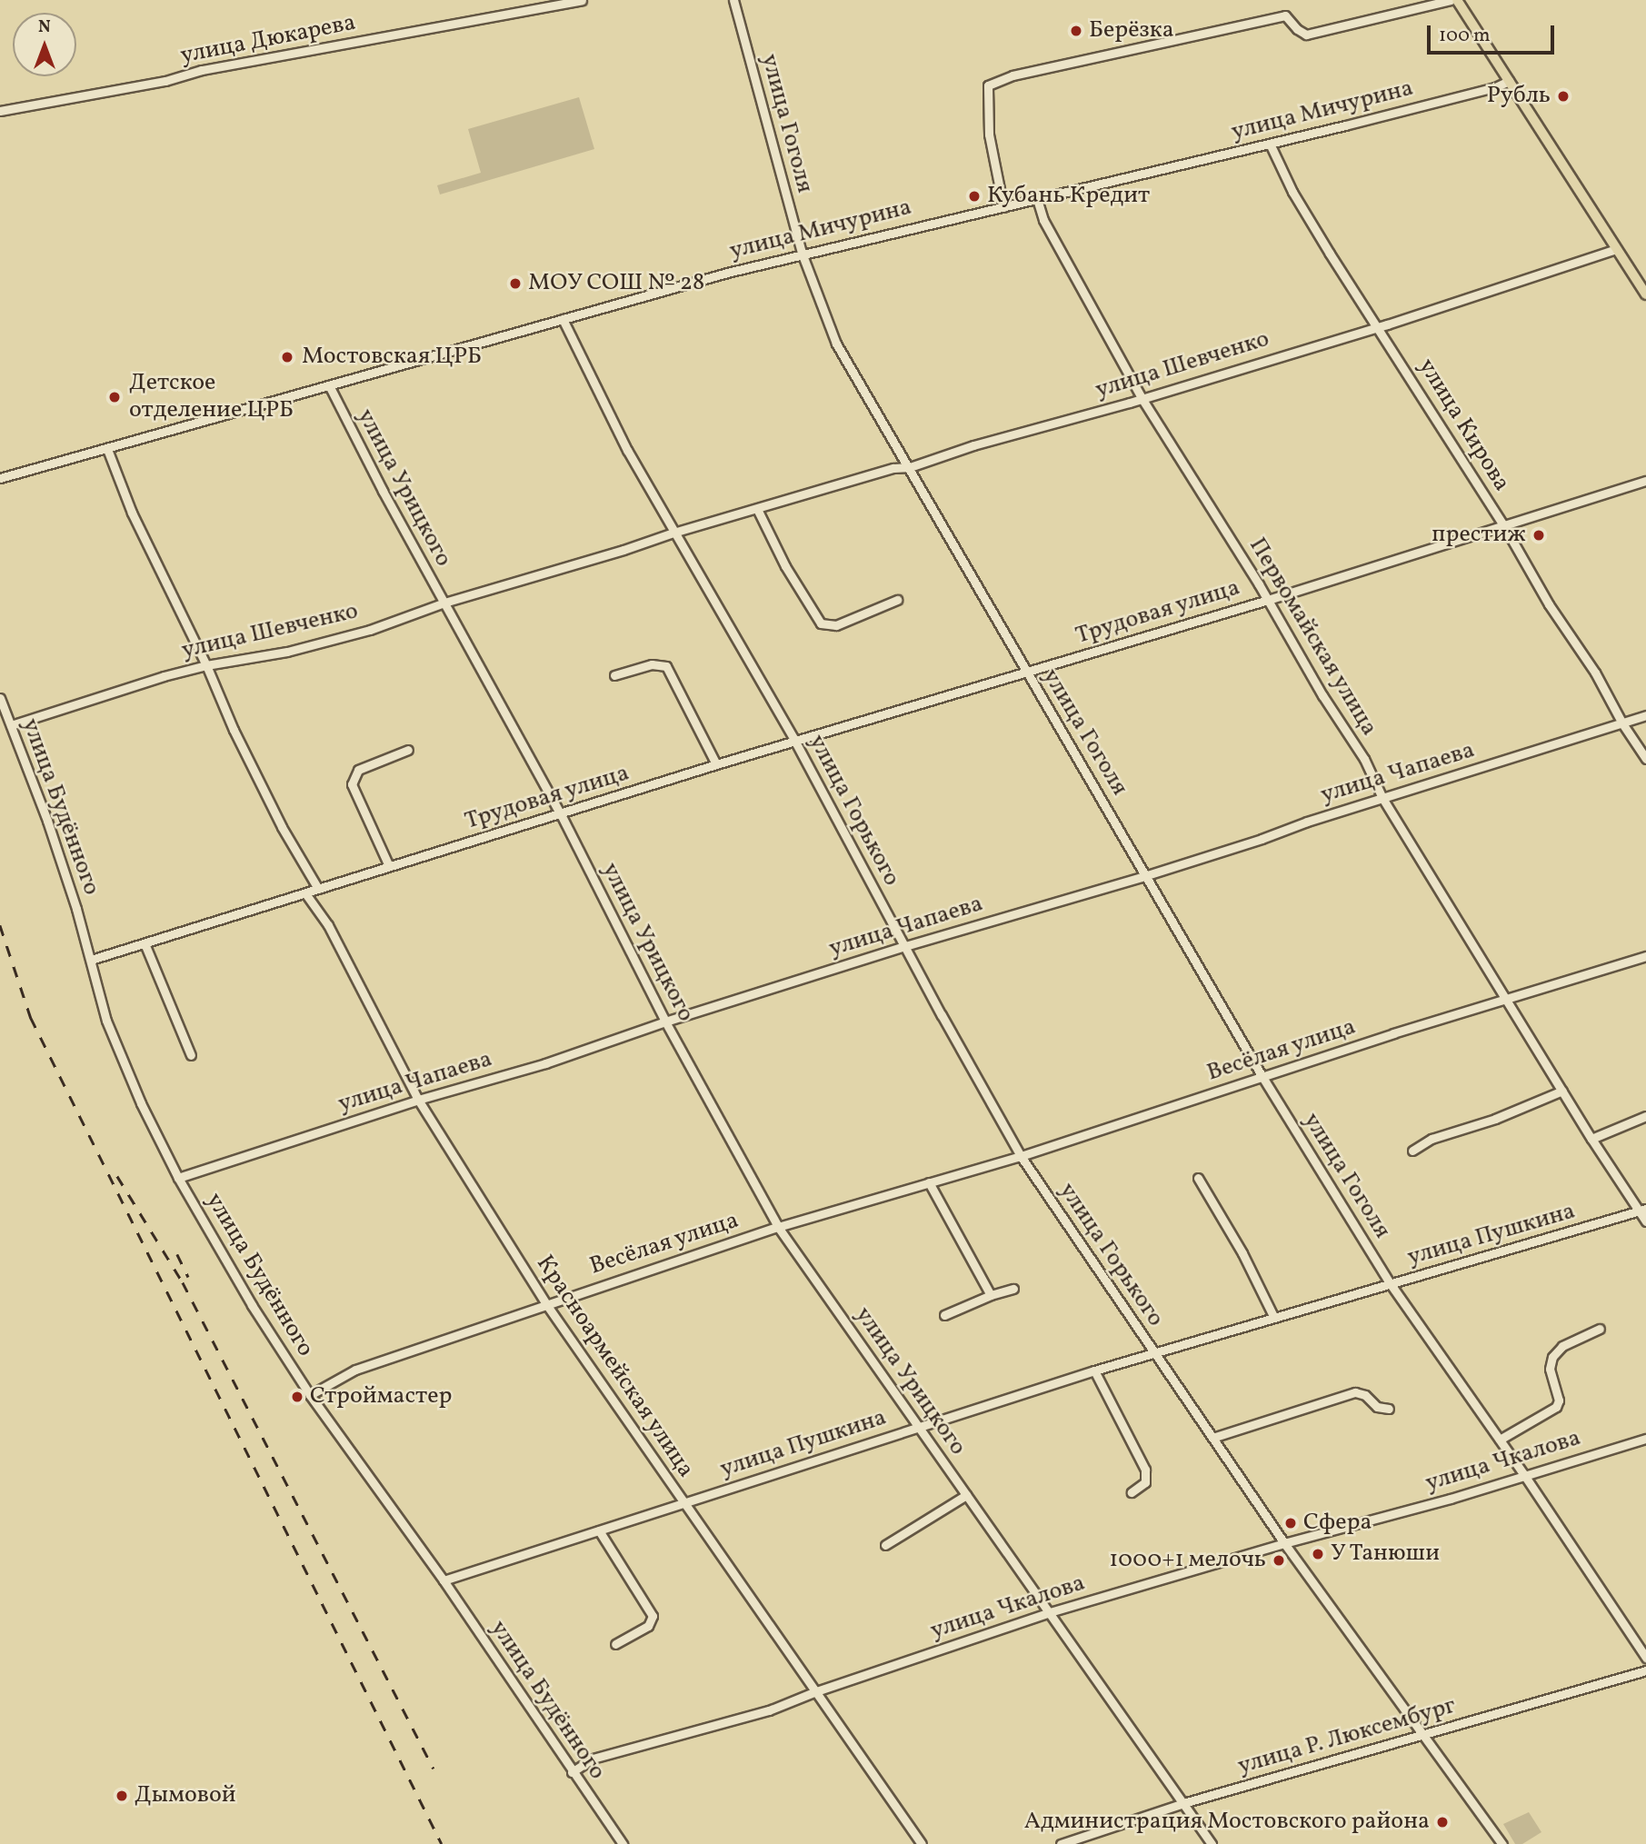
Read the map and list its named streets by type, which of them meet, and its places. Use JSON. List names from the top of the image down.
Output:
{
  "streets": {
    "street": [
      "улица Дюкарева",
      "улица Мичурина",
      "улица Гоголя",
      "улица Шевченко",
      "улица Кирова",
      "улица Урицкого",
      "Трудовая улица",
      "Первомайская улица",
      "улица Чапаева",
      "улица Будённого",
      "улица Горького",
      "Весёлая улица",
      "улица Пушкина",
      "Красноармейская улица",
      "улица Чкалова",
      "улица Р. Люксембург"
    ]
  },
  "crossings": [
    ["улица Мичурина", "улица Гоголя"],
    ["улица Мичурина", "улица Кирова"],
    ["улица Мичурина", "улица Урицкого"],
    ["улица Мичурина", "Первомайская улица"],
    ["улица Мичурина", "улица Горького"],
    ["улица Гоголя", "улица Шевченко"],
    ["улица Гоголя", "Трудовая улица"],
    ["улица Гоголя", "улица Чапаева"],
    ["улица Гоголя", "Весёлая улица"],
    ["улица Гоголя", "улица Пушкина"],
    ["улица Гоголя", "улица Чкалова"],
    ["улица Шевченко", "улица Кирова"],
    ["улица Шевченко", "улица Урицкого"],
    ["улица Шевченко", "Первомайская улица"],
    ["улица Шевченко", "улица Будённого"],
    ["улица Шевченко", "улица Горького"],
    ["улица Кирова", "Трудовая улица"],
    ["улица Кирова", "улица Чапаева"],
    ["улица Урицкого", "Трудовая улица"],
    ["улица Урицкого", "улица Чапаева"],
    ["улица Урицкого", "Весёлая улица"],
    ["улица Урицкого", "улица Пушкина"],
    ["улица Урицкого", "улица Чкалова"],
    ["улица Урицкого", "улица Р. Люксембург"],
    ["Трудовая улица", "Первомайская улица"],
    ["Трудовая улица", "улица Будённого"],
    ["Трудовая улица", "улица Горького"],
    ["Трудовая улица", "Красноармейская улица"],
    ["Первомайская улица", "улица Чапаева"],
    ["Первомайская улица", "Весёлая улица"],
    ["Первомайская улица", "улица Пушкина"],
    ["улица Чапаева", "улица Будённого"],
    ["улица Чапаева", "улица Горького"],
    ["улица Чапаева", "Красноармейская улица"],
    ["улица Будённого", "Весёлая улица"],
    ["улица Будённого", "улица Пушкина"],
    ["улица Будённого", "улица Чкалова"],
    ["улица Горького", "Весёлая улица"],
    ["улица Горького", "улица Пушкина"],
    ["улица Горького", "улица Чкалова"],
    ["улица Горького", "улица Р. Люксембург"],
    ["Весёлая улица", "Красноармейская улица"],
    ["улица Пушкина", "Красноармейская улица"],
    ["Красноармейская улица", "улица Чкалова"]
  ],
  "places": [
    "Берёзка",
    "Рубль",
    "Кубань Кредит",
    "МОУ СОШ № 28",
    "Мостовская ЦРБ",
    "Детское отделение ЦРБ",
    "престиж",
    "Строймастер",
    "Сфера",
    "У Танюши",
    "1000+1 мелочь",
    "Дымовой",
    "Администрация Мостовского района"
  ],
  "scale_bar": "100 m",
  "north": "top"
}
